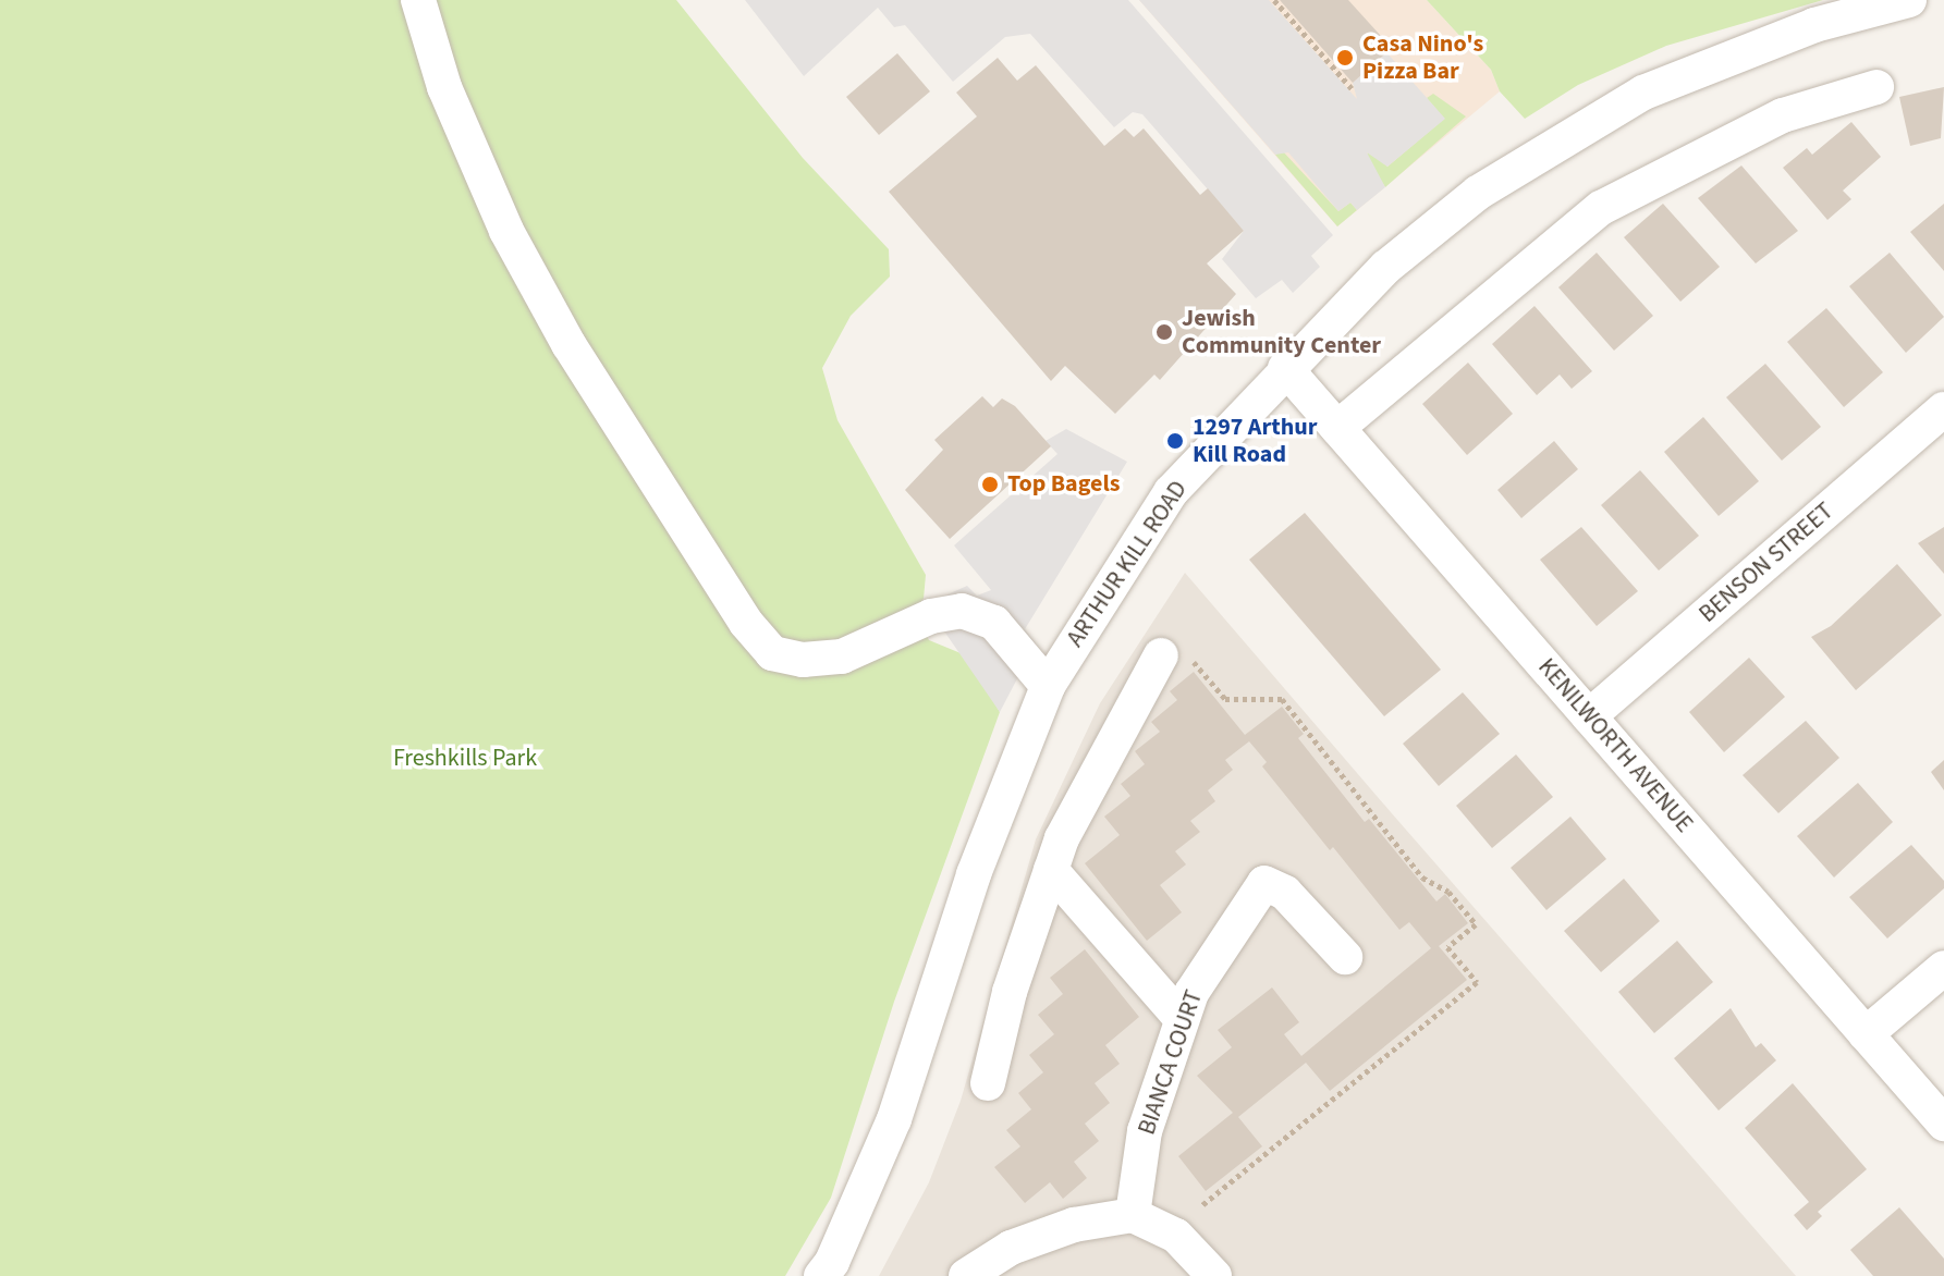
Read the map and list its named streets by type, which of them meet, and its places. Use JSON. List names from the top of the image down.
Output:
{
  "streets": {
    "street": [
      "BENSON STREET",
      "ARTHUR KILL ROAD",
      "KENILWORTH AVENUE",
      "BIANCA COURT"
    ]
  },
  "crossings": [
    ["BENSON STREET", "KENILWORTH AVENUE"],
    ["ARTHUR KILL ROAD", "KENILWORTH AVENUE"]
  ],
  "parks": ["Freshkills Park"],
  "places": [
    "Casa Nino's Pizza Bar",
    "Jewish Community Center",
    "1297 Arthur Kill Road",
    "Top Bagels"
  ]
}
